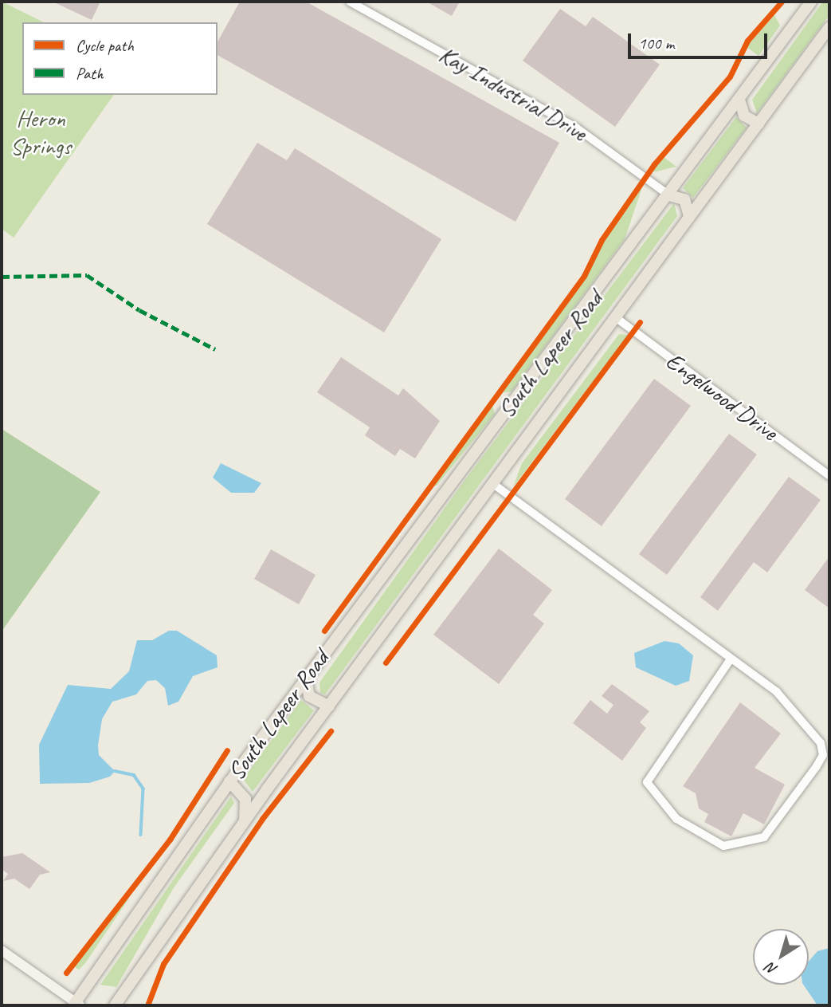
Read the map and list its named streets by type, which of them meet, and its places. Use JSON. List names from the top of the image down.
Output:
{
  "streets": {
    "main road": ["South Lapeer Road"],
    "street": ["Kay Industrial Drive", "Engelwood Drive"]
  },
  "crossings": [
    ["Kay Industrial Drive", "South Lapeer Road"],
    ["South Lapeer Road", "Engelwood Drive"]
  ],
  "parks": ["Heron Springs"],
  "legend": ["Cycle path", "Path"],
  "scale_bar": "100 m",
  "north": "bottom left"
}
